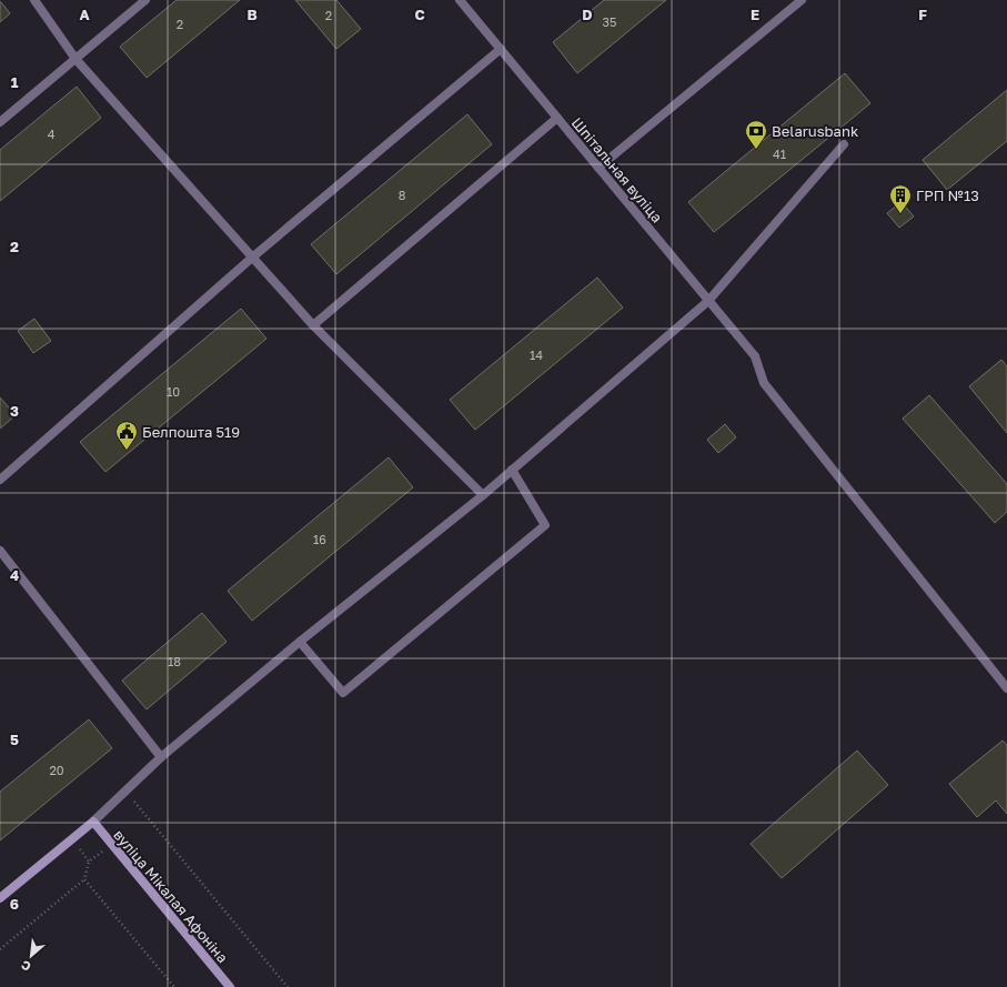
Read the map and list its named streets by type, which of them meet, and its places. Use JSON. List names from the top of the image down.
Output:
{
  "streets": {
    "street": ["Шпітальная вуліца", "вуліца Мікалая Афоніна"]
  },
  "places": {
    "bank": ["Belarusbank"],
    "building": ["ГРП №13"],
    "public building": ["Белпошта 519"]
  },
  "house_numbers": [
    "2",
    "35",
    "2",
    "4",
    "41",
    "8",
    "14",
    "10",
    "16",
    "18",
    "20"
  ],
  "north": "bottom left",
  "grid": {
    "columns": [
      "A",
      "B",
      "C",
      "D",
      "E",
      "F"
    ],
    "rows": [
      "1",
      "2",
      "3",
      "4",
      "5",
      "6"
    ]
  }
}
